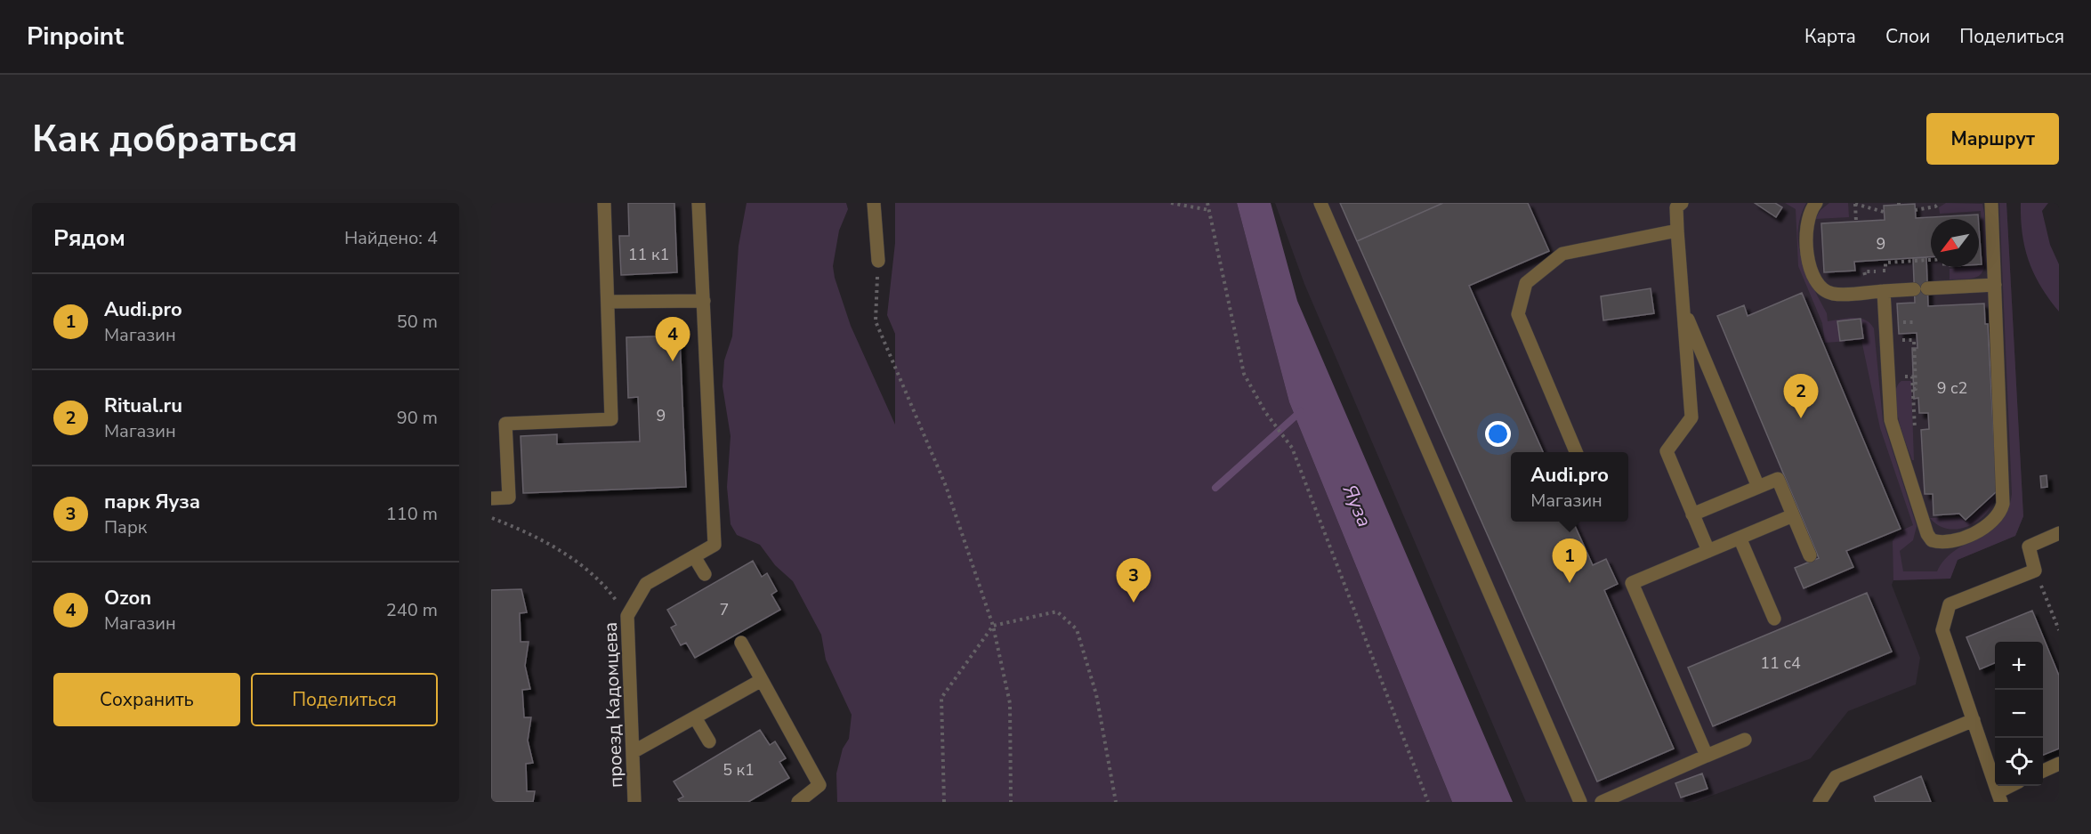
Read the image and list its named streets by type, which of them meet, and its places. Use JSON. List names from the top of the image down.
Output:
{
  "streets": {
    "lane": ["проезд Кадомцева"]
  },
  "water": ["Яуза"],
  "house_numbers": [
    "9",
    "11 к1",
    "9 с2",
    "9",
    "7",
    "11 с4",
    "5 к1"
  ],
  "north": "bottom left",
  "page": {
    "header": "Pinpoint",
    "nav": ["Карта", "Слои", "Поделиться"],
    "buttons": [
      "Маршрут",
      ["Сохранить", "Поделиться"]
    ],
    "title": "Как добраться",
    "heading": ["Рядом", "Найдено: 4"],
    "list": [
      {
        "mark": "1",
        "name": "Audi.pro",
        "note": "Магазин",
        "value": "50 m"
      },
      {
        "mark": "2",
        "name": "Ritual.ru",
        "note": "Магазин",
        "value": "90 m"
      },
      {
        "mark": "3",
        "name": "парк Яуза",
        "note": "Парк",
        "value": "110 m"
      },
      {
        "mark": "4",
        "name": "Ozon",
        "note": "Магазин",
        "value": "240 m"
      }
    ],
    "pins": [
      "4",
      "2",
      "1",
      "3"
    ],
    "popup": ["Audi.pro", "Магазин"],
    "map_buttons": ["+", "−"]
  }
}
